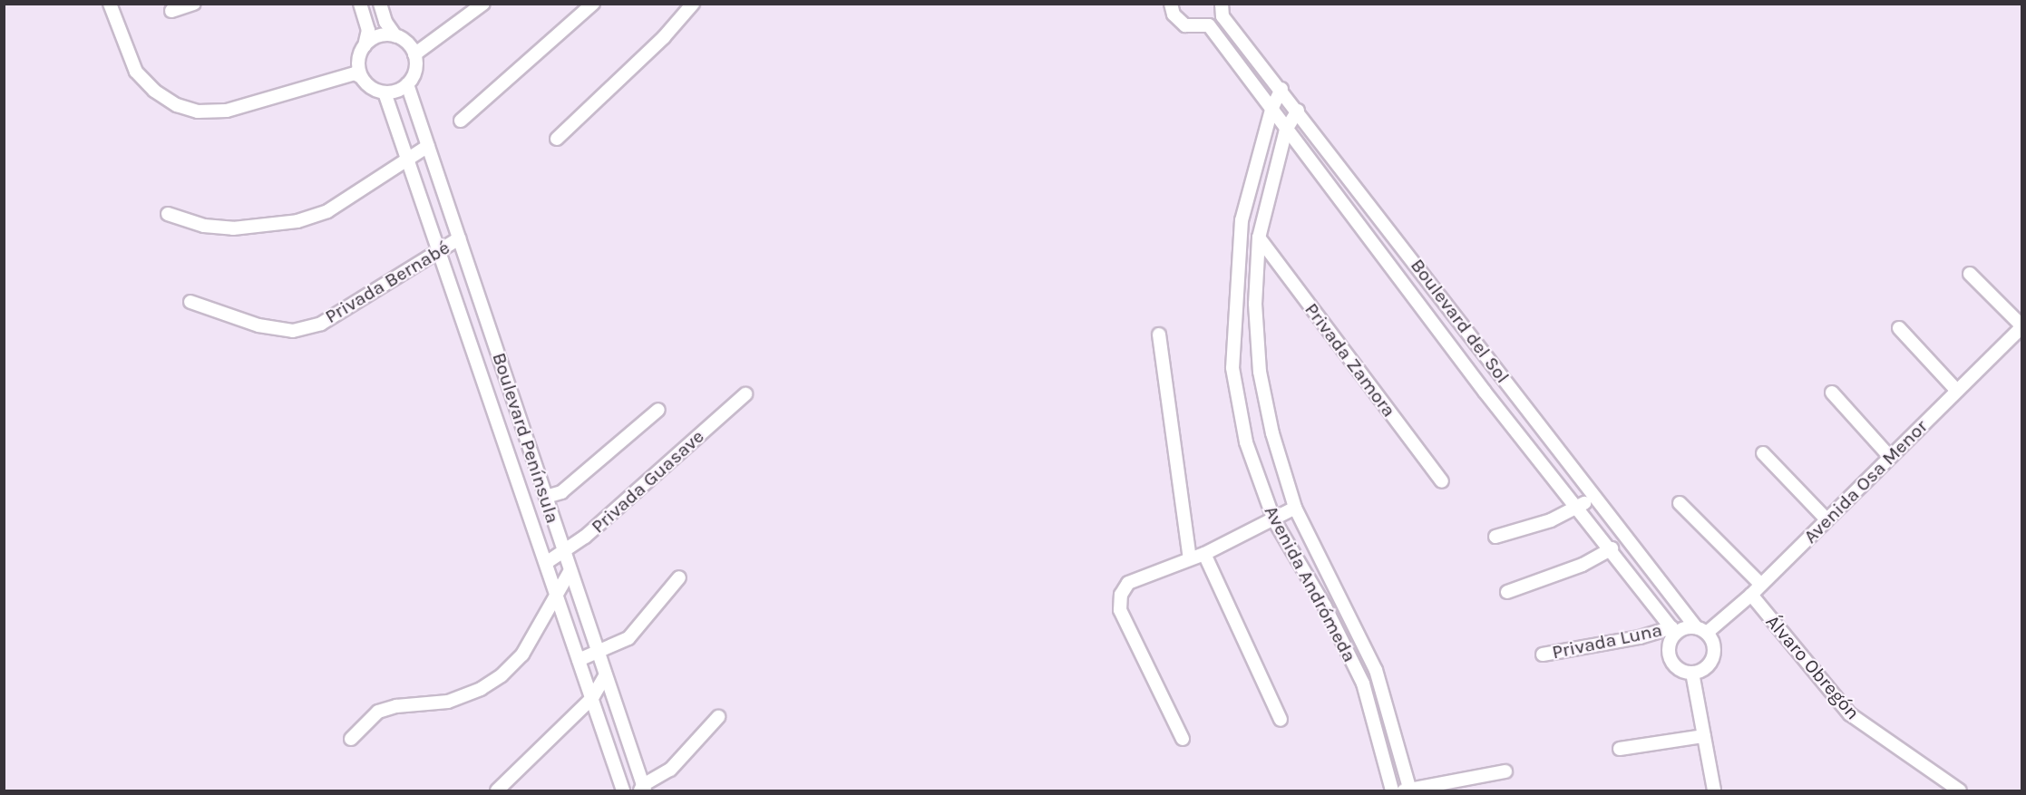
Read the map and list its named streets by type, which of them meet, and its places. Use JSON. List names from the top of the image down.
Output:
{
  "streets": {
    "street": [
      "Privada Bernabé",
      "Boulevard del Sol",
      "Privada Zamora",
      "Boulevard Península",
      "Privada Guasave",
      "Avenida Osa Menor",
      "Avenida Andrómeda",
      "Privada Luna",
      "Álvaro Obregón"
    ]
  },
  "crossings": [
    ["Privada Bernabé", "Boulevard Península"],
    ["Boulevard del Sol", "Avenida Osa Menor"],
    ["Boulevard del Sol", "Avenida Andrómeda"],
    ["Boulevard del Sol", "Privada Luna"],
    ["Privada Zamora", "Avenida Andrómeda"],
    ["Boulevard Península", "Privada Guasave"],
    ["Avenida Osa Menor", "Privada Luna"],
    ["Avenida Osa Menor", "Álvaro Obregón"]
  ]
}
